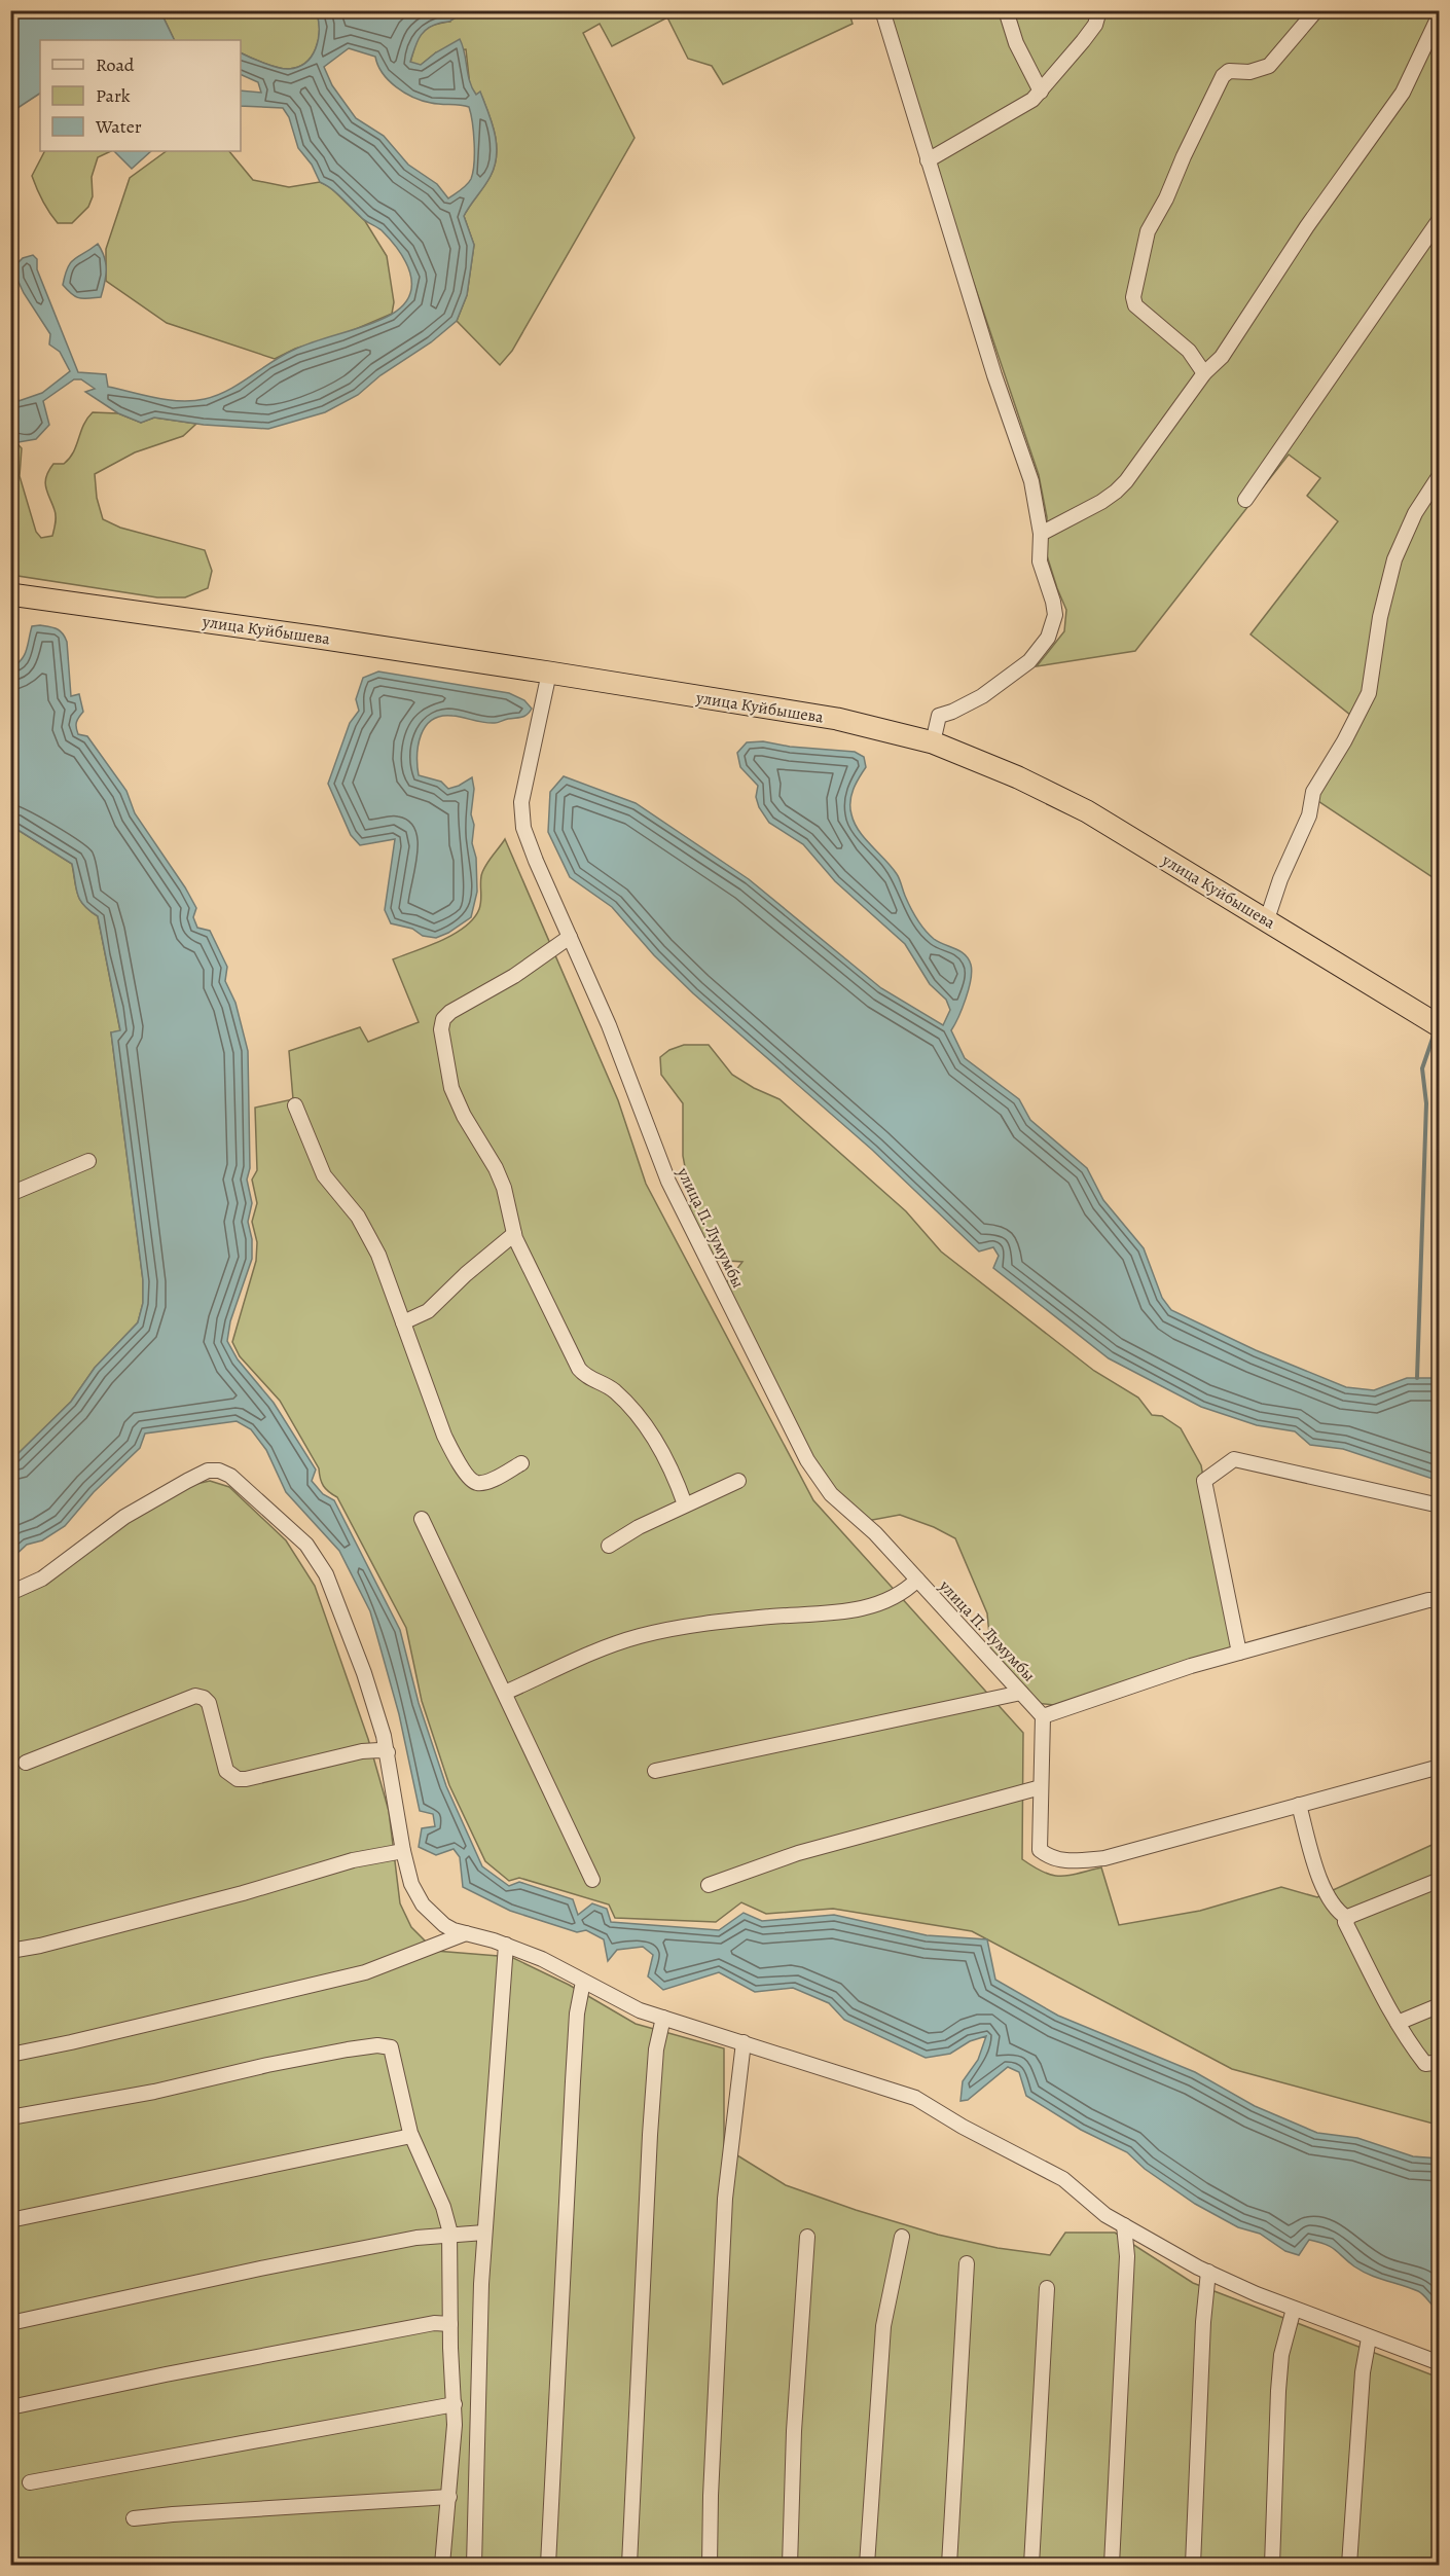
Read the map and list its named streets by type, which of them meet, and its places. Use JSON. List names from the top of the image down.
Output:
{
  "streets": {
    "highway": ["улица Куйбышева"],
    "street": ["улица П. Лумумбы"]
  },
  "crossings": [
    ["улица Куйбышева", "улица П. Лумумбы"]
  ],
  "legend": ["Road", "Park", "Water"]
}
